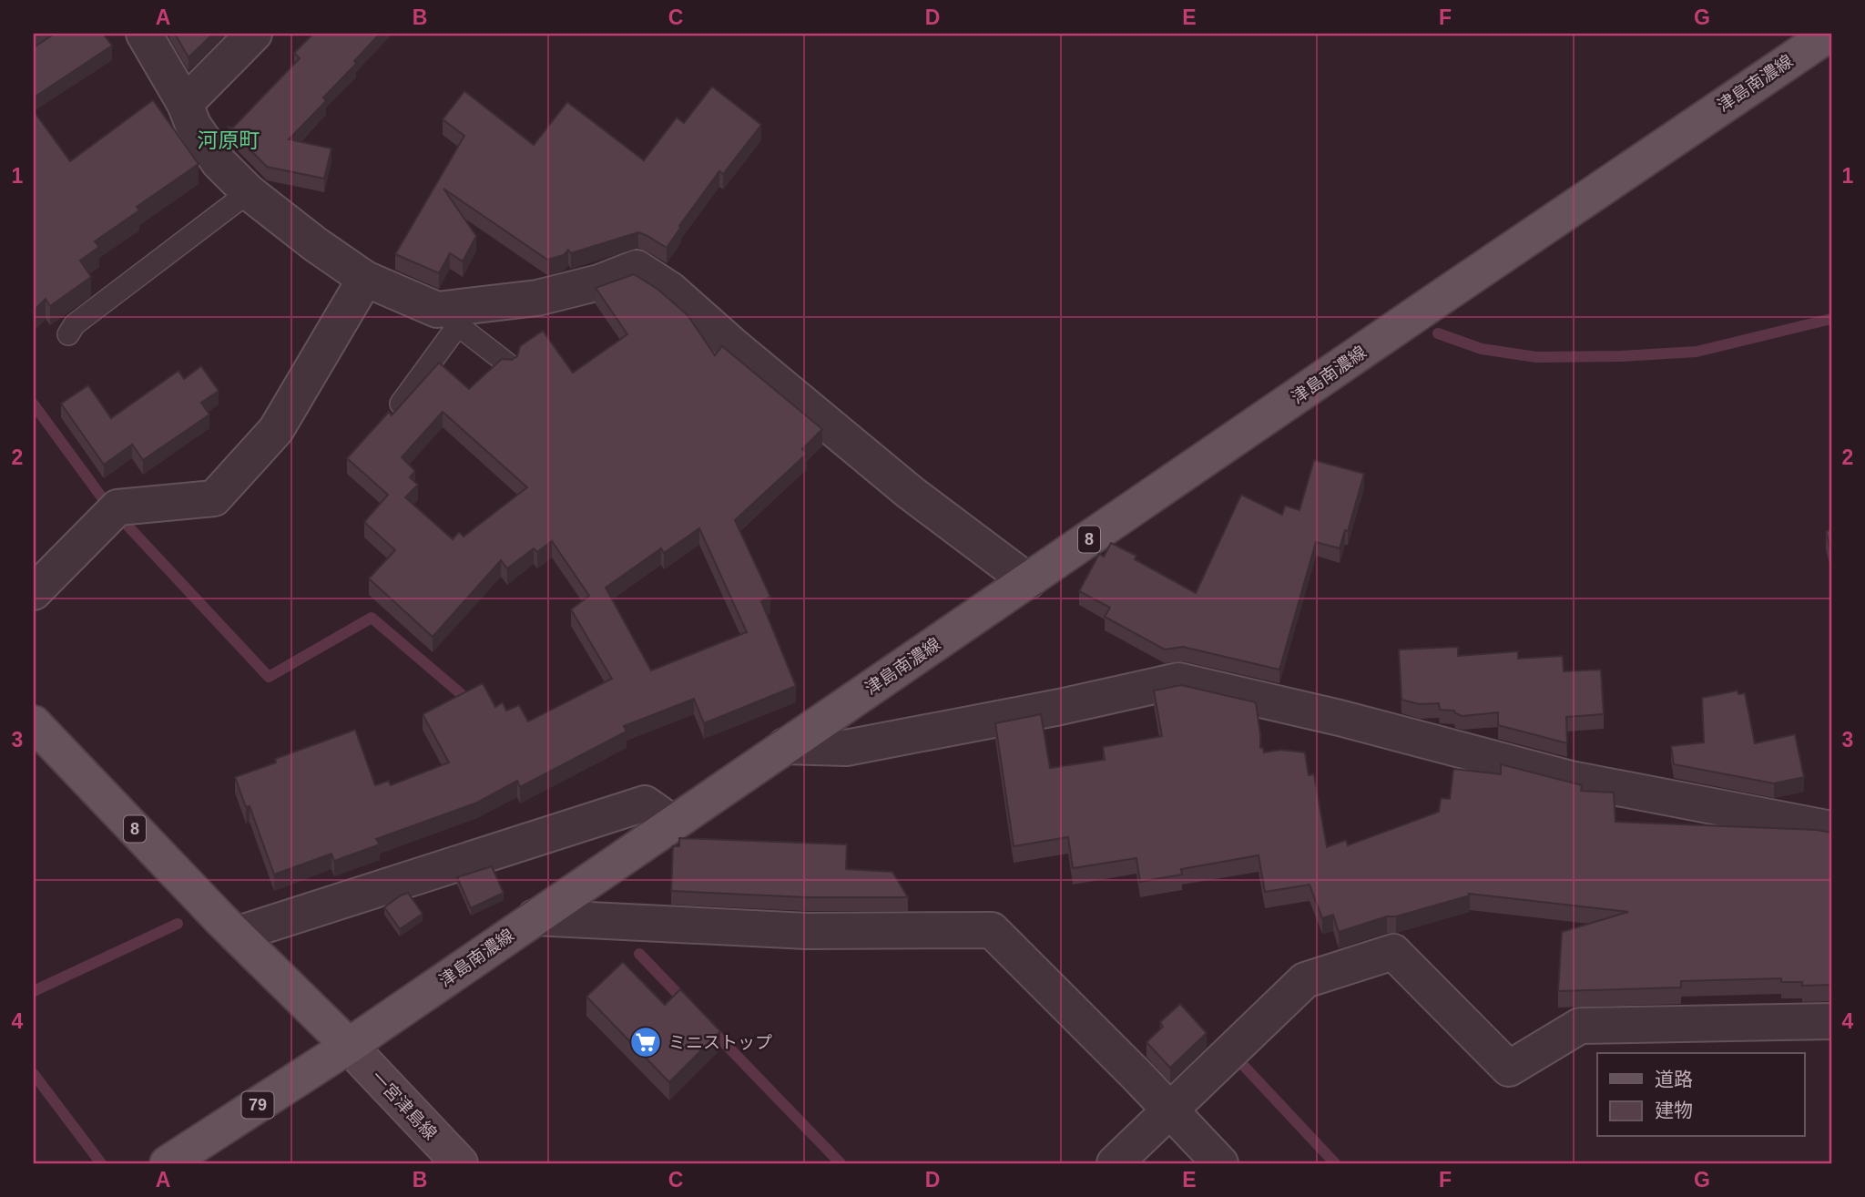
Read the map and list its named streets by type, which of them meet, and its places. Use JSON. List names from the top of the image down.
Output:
{
  "streets": {
    "main road": [
      "津島南濃線",
      "8",
      "79",
      "一宮津島線"
    ]
  },
  "crossings": [
    ["津島南濃線", "8"],
    ["津島南濃線", "79"],
    ["津島南濃線", "一宮津島線"],
    ["8", "79"],
    ["8", "一宮津島線"],
    ["79", "一宮津島線"]
  ],
  "districts": ["河原町"],
  "places": {
    "supermarket": ["ミニストップ"]
  },
  "legend": ["道路", "建物"],
  "grid": {
    "columns": [
      "A",
      "B",
      "C",
      "D",
      "E",
      "F",
      "G"
    ],
    "rows": [
      "1",
      "2",
      "3",
      "4"
    ]
  }
}
